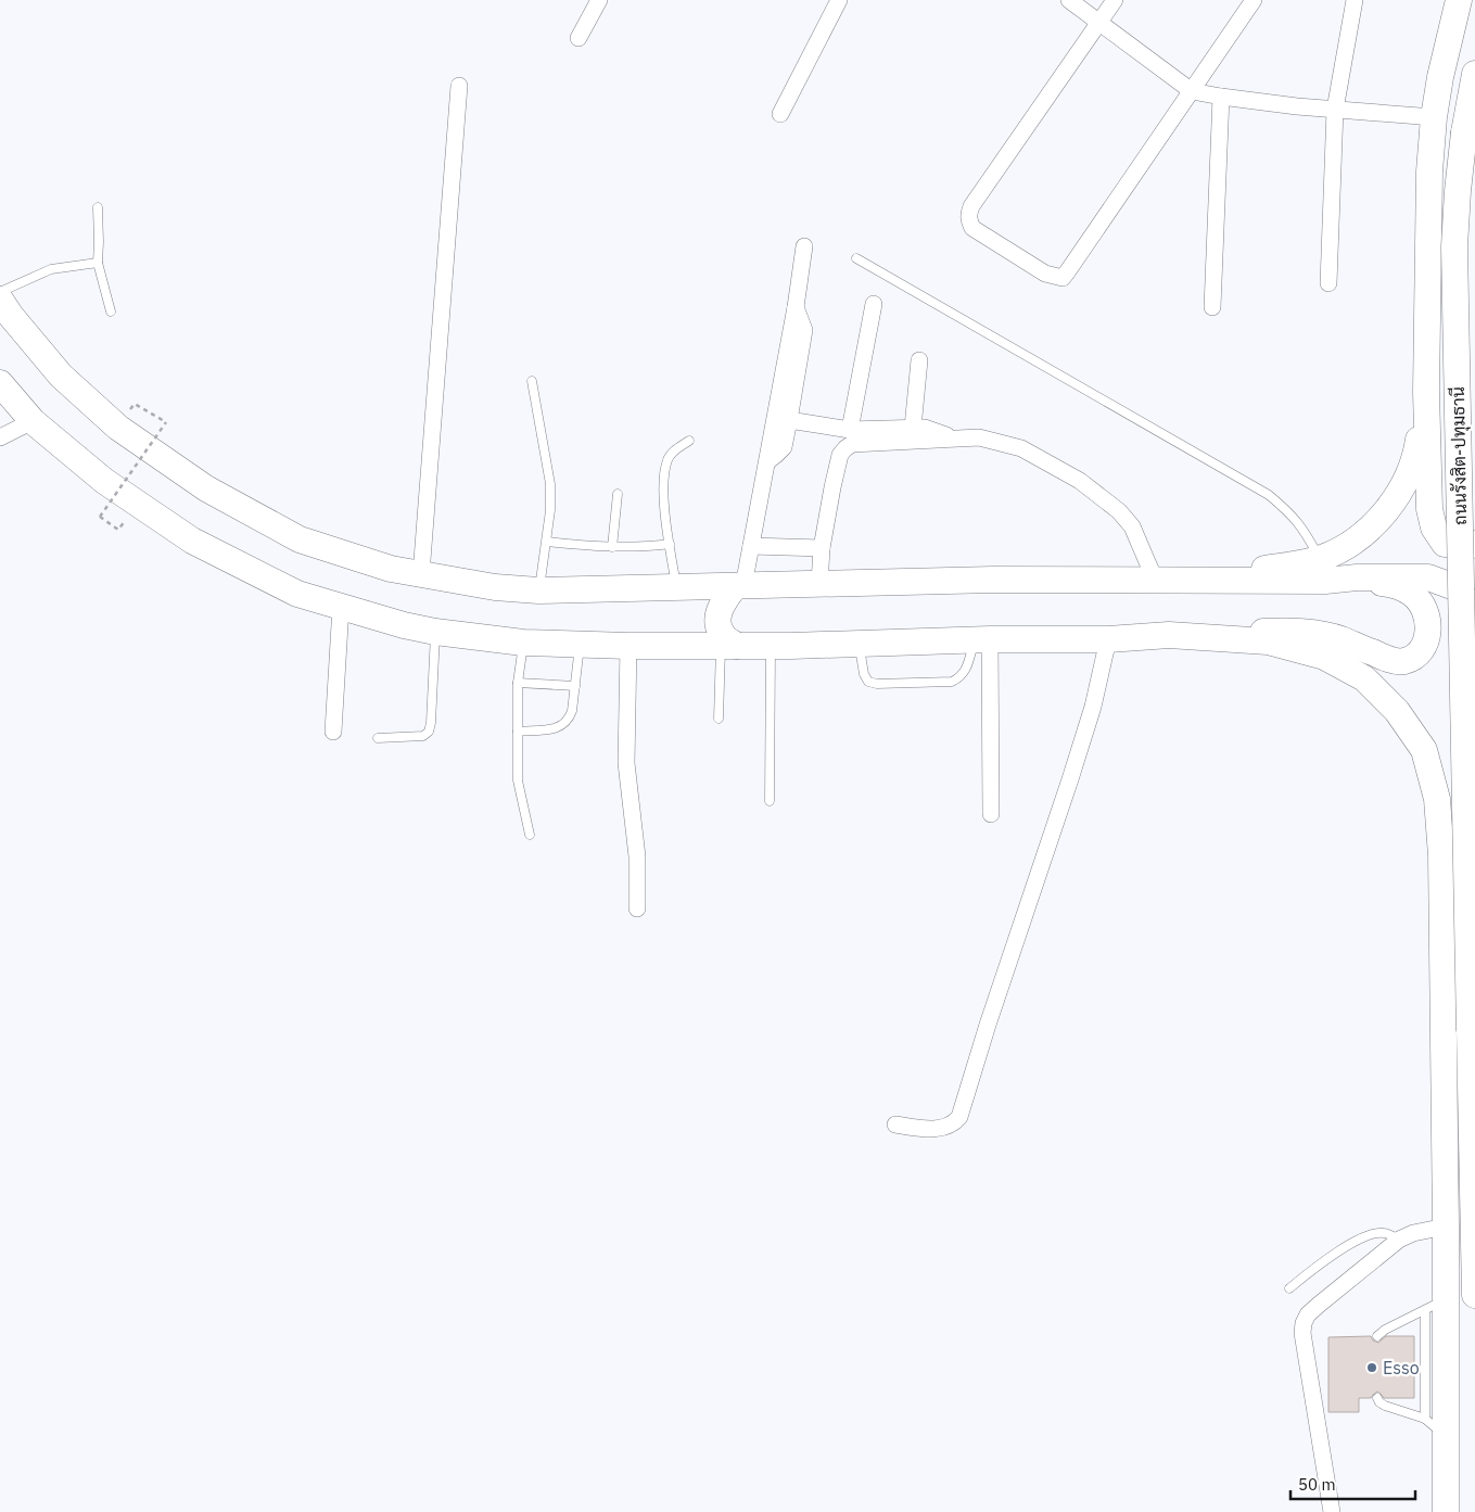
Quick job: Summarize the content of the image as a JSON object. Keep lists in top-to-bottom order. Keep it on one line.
{"streets":{"main road":["ถนนรังสิต-ปทุมธานี"]},"places":["Esso"],"scale_bar":"50 m"}
